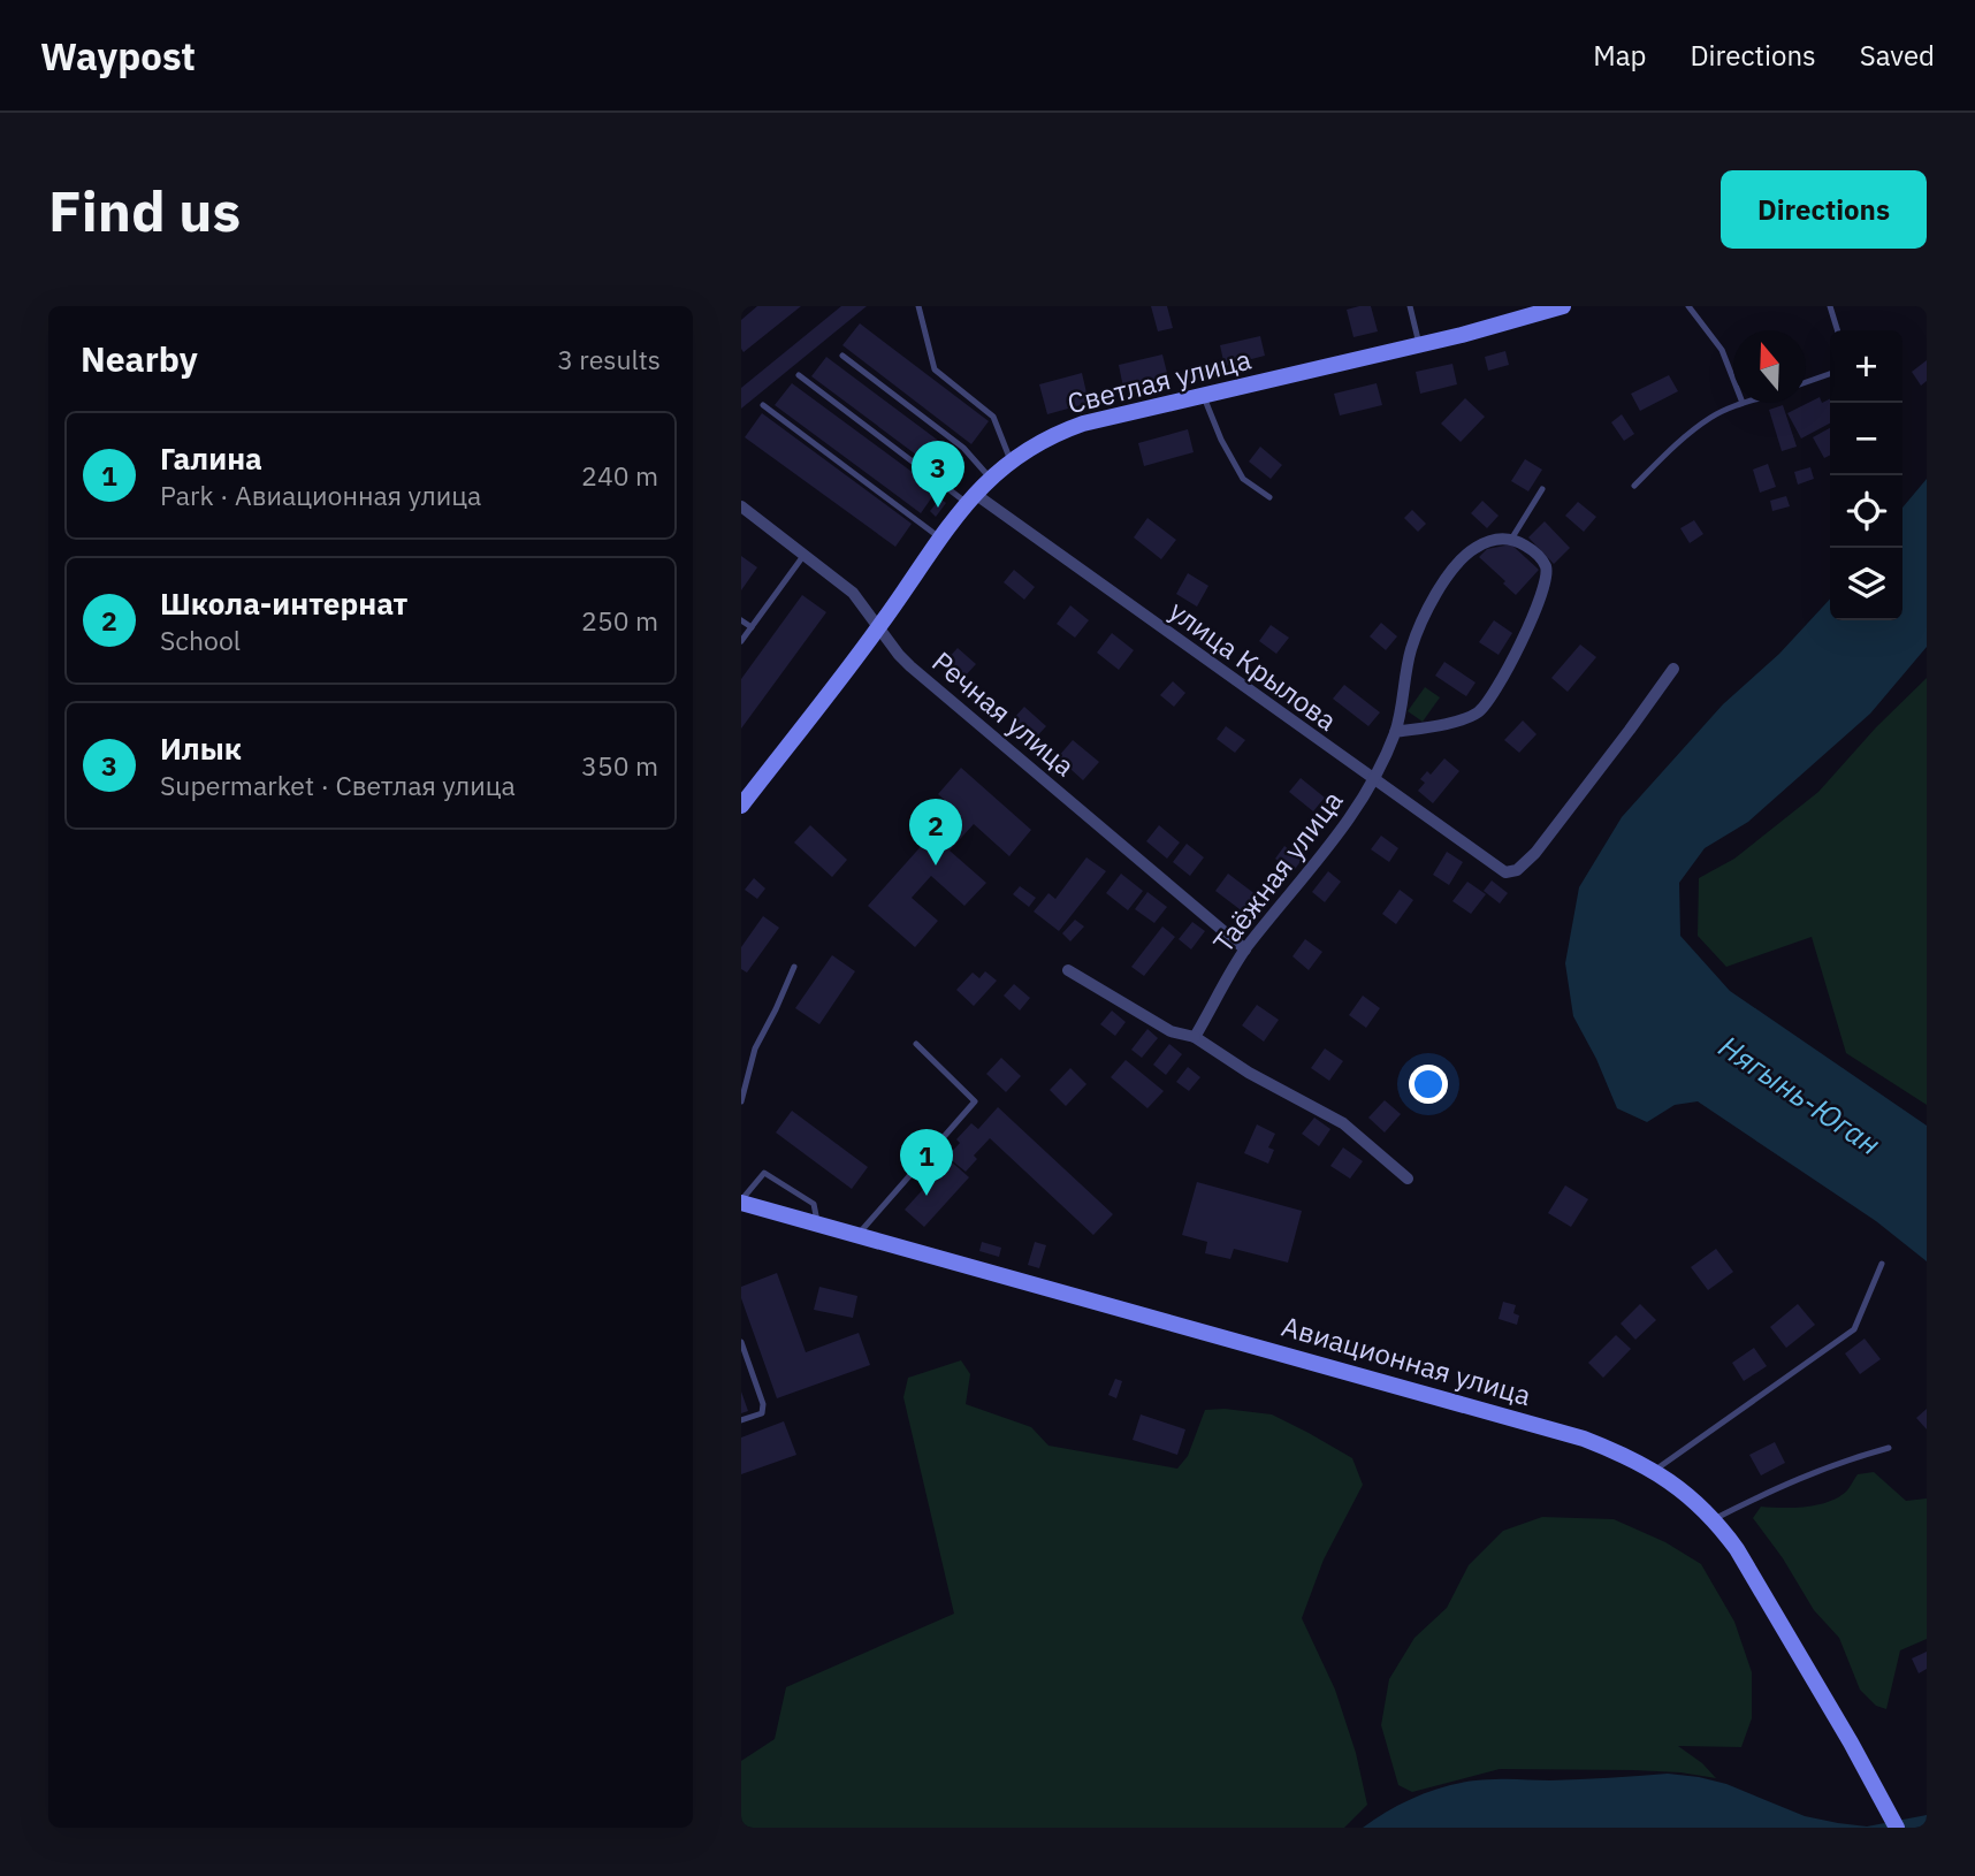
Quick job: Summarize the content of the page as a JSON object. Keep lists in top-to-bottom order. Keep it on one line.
{"streets":{"street":["Светлая улица","улица Крылова","Речная улица","Таёжная улица","Авиационная улица"]},"crossings":[["Светлая улица","улица Крылова"],["Светлая улица","Речная улица"],["улица Крылова","Таёжная улица"],["Речная улица","Таёжная улица"]],"water":["Нягынь-Юган"],"north":"top","page":{"header":"Waypost","nav":["Map","Directions","Saved"],"buttons":"Directions","title":"Find us","heading":["Nearby","3 results"],"map_buttons":["+","−"],"list":[{"mark":"1","name":"Галина","note":"Park · Авиационная улица","value":"240 m"},{"mark":"2","name":"Школа-интернат","note":"School","value":"250 m"},{"mark":"3","name":"Илык","note":"Supermarket · Светлая улица","value":"350 m"}],"pins":["3","2","1"]}}
